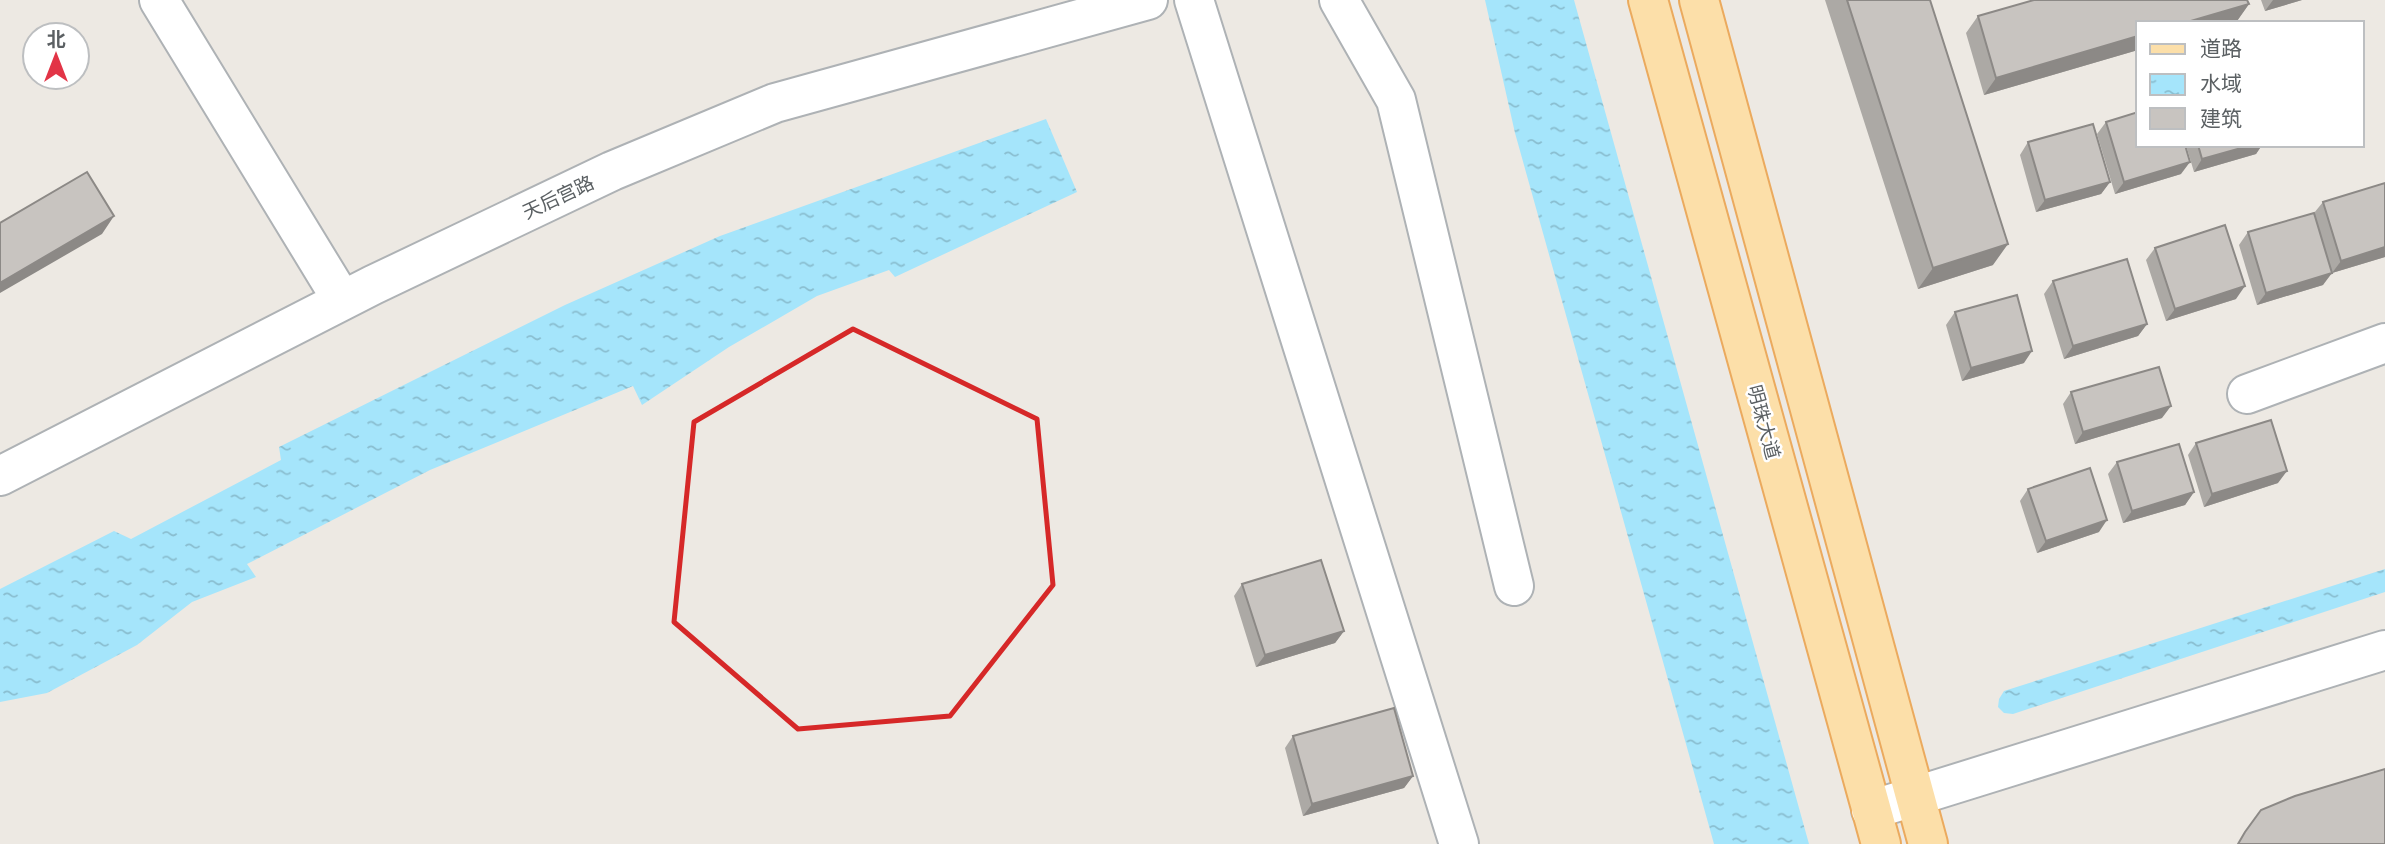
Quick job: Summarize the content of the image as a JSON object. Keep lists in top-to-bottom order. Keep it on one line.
{"streets":{"main road":["明珠大道"],"street":["天后宫路"]},"legend":["道路","水域","建筑"],"north":"top"}
